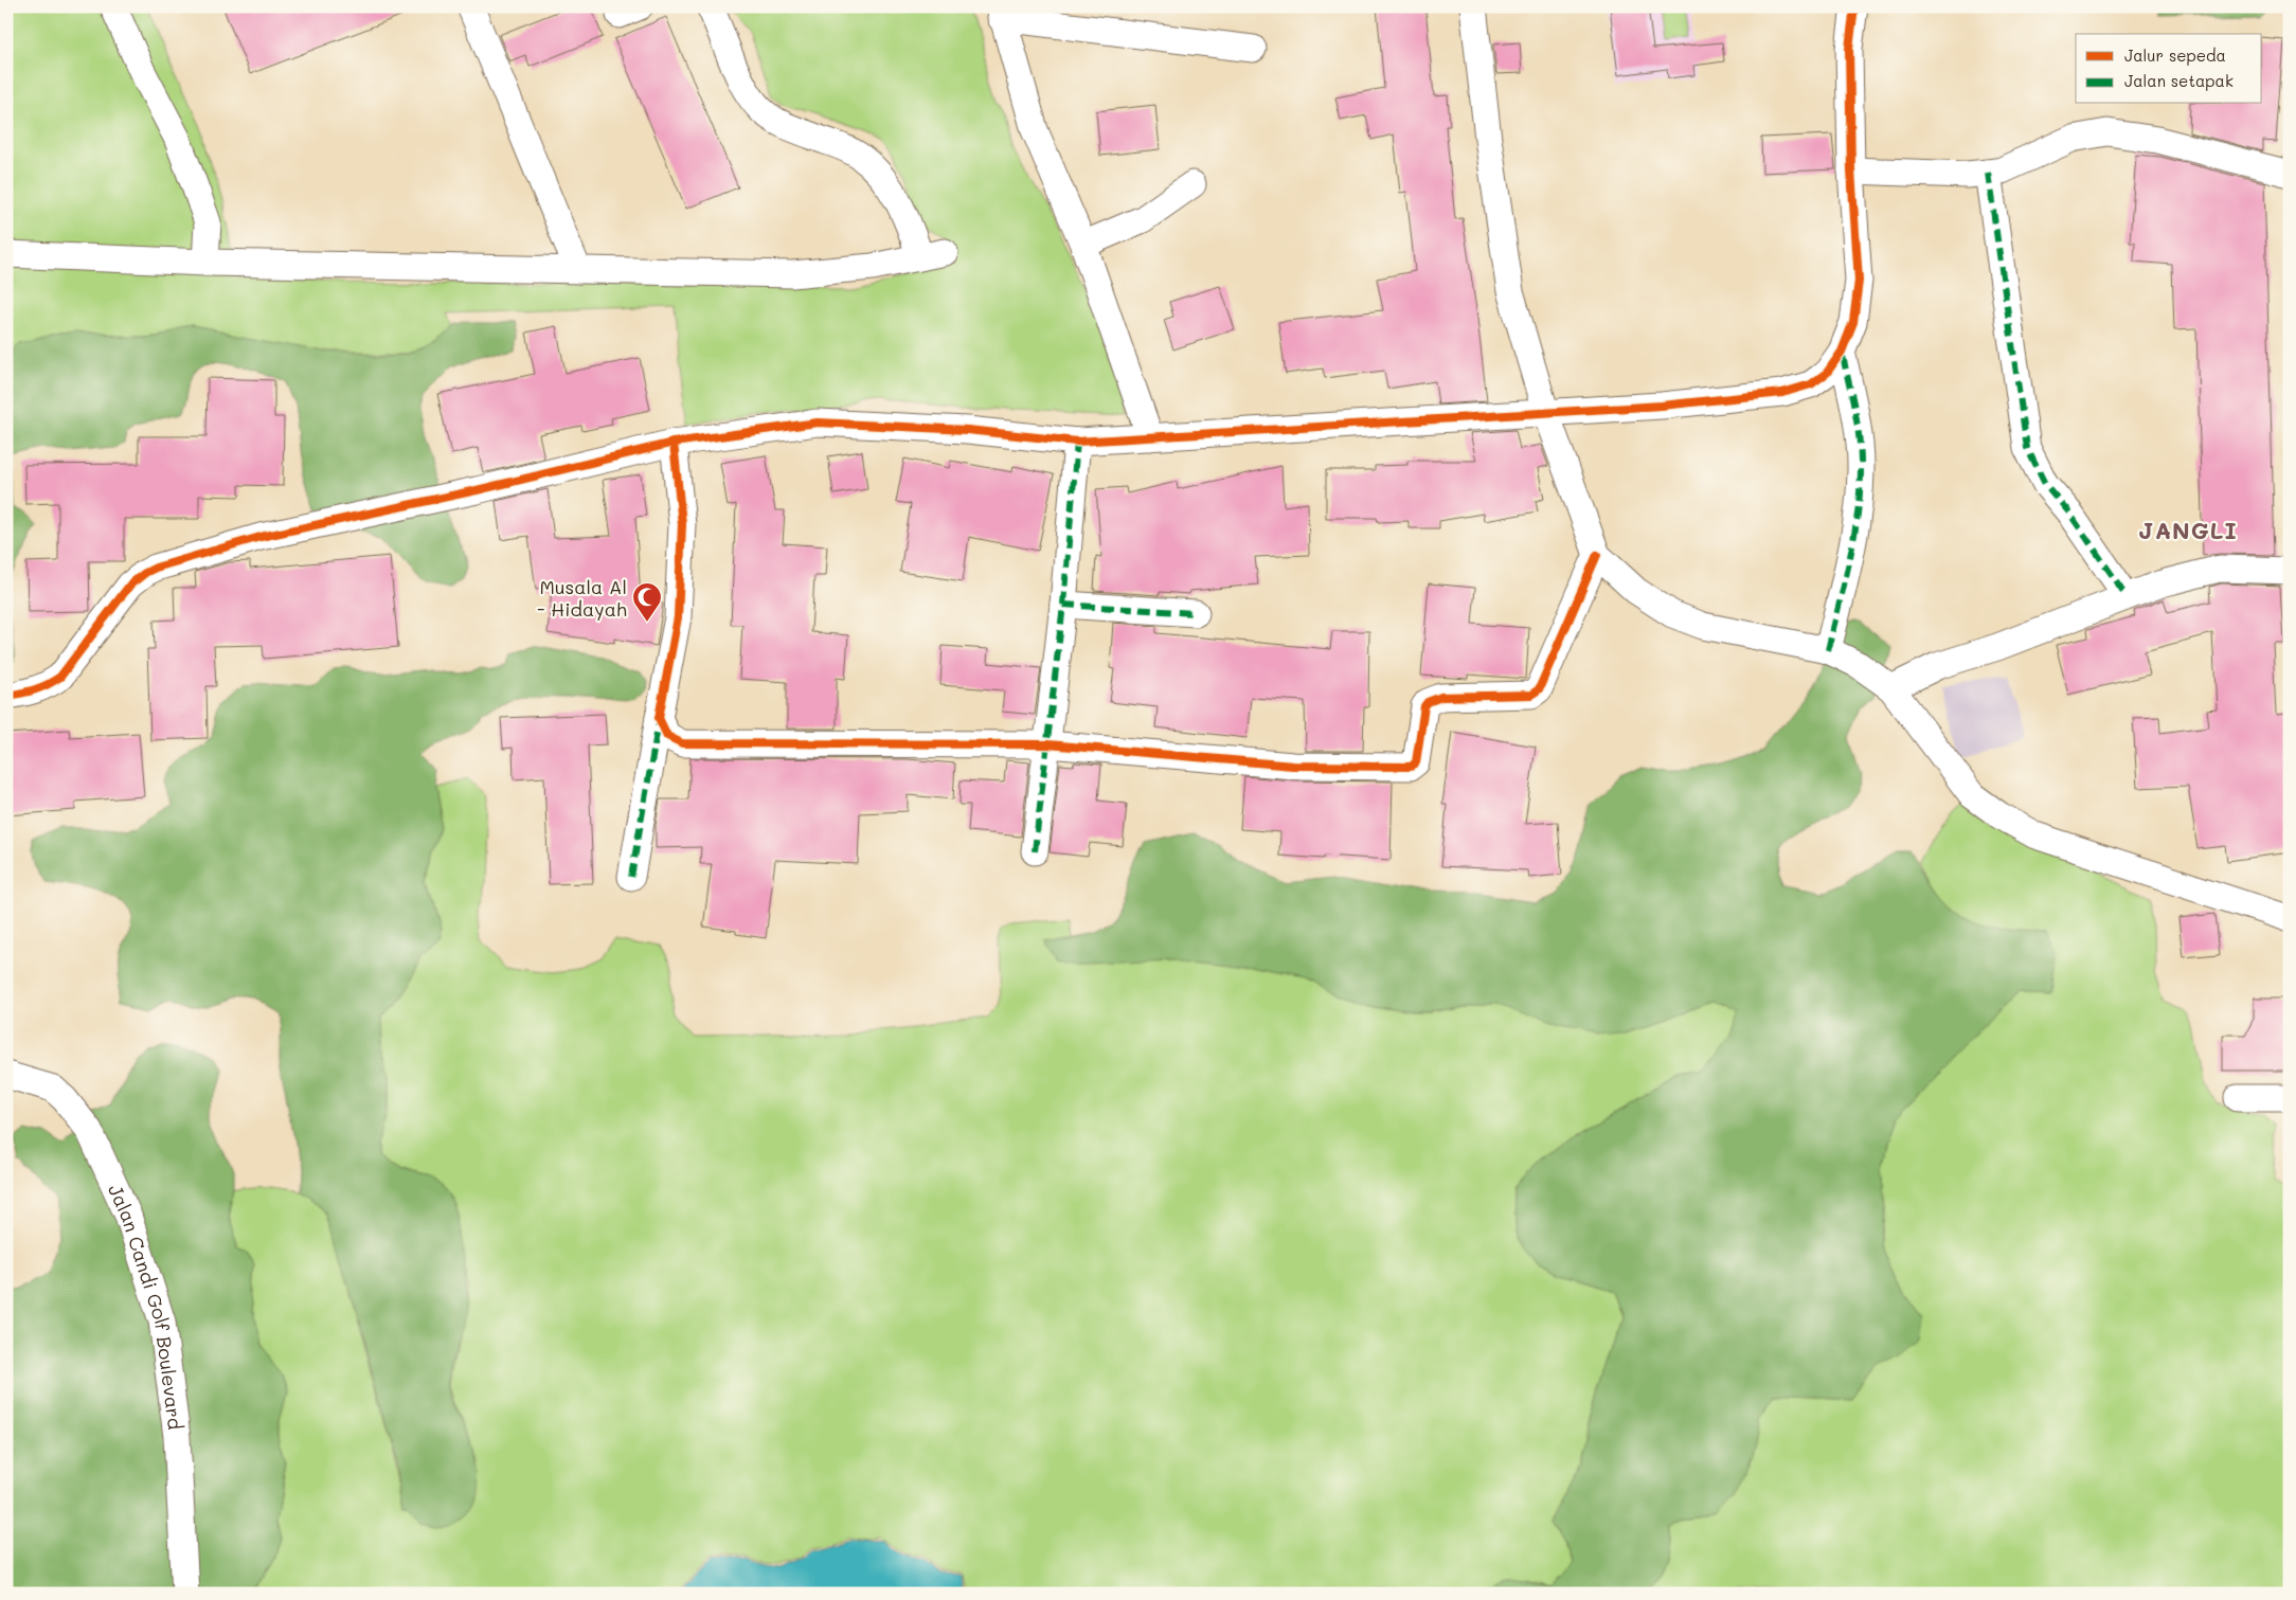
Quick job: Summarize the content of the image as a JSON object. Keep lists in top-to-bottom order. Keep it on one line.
{"streets":{"street":["Jalan Candi Golf Boulevard"]},"districts":["JANGLI"],"places":{"mosque":["Musala Al - Hidayah"]},"legend":["Jalur sepeda","Jalan setapak"]}
